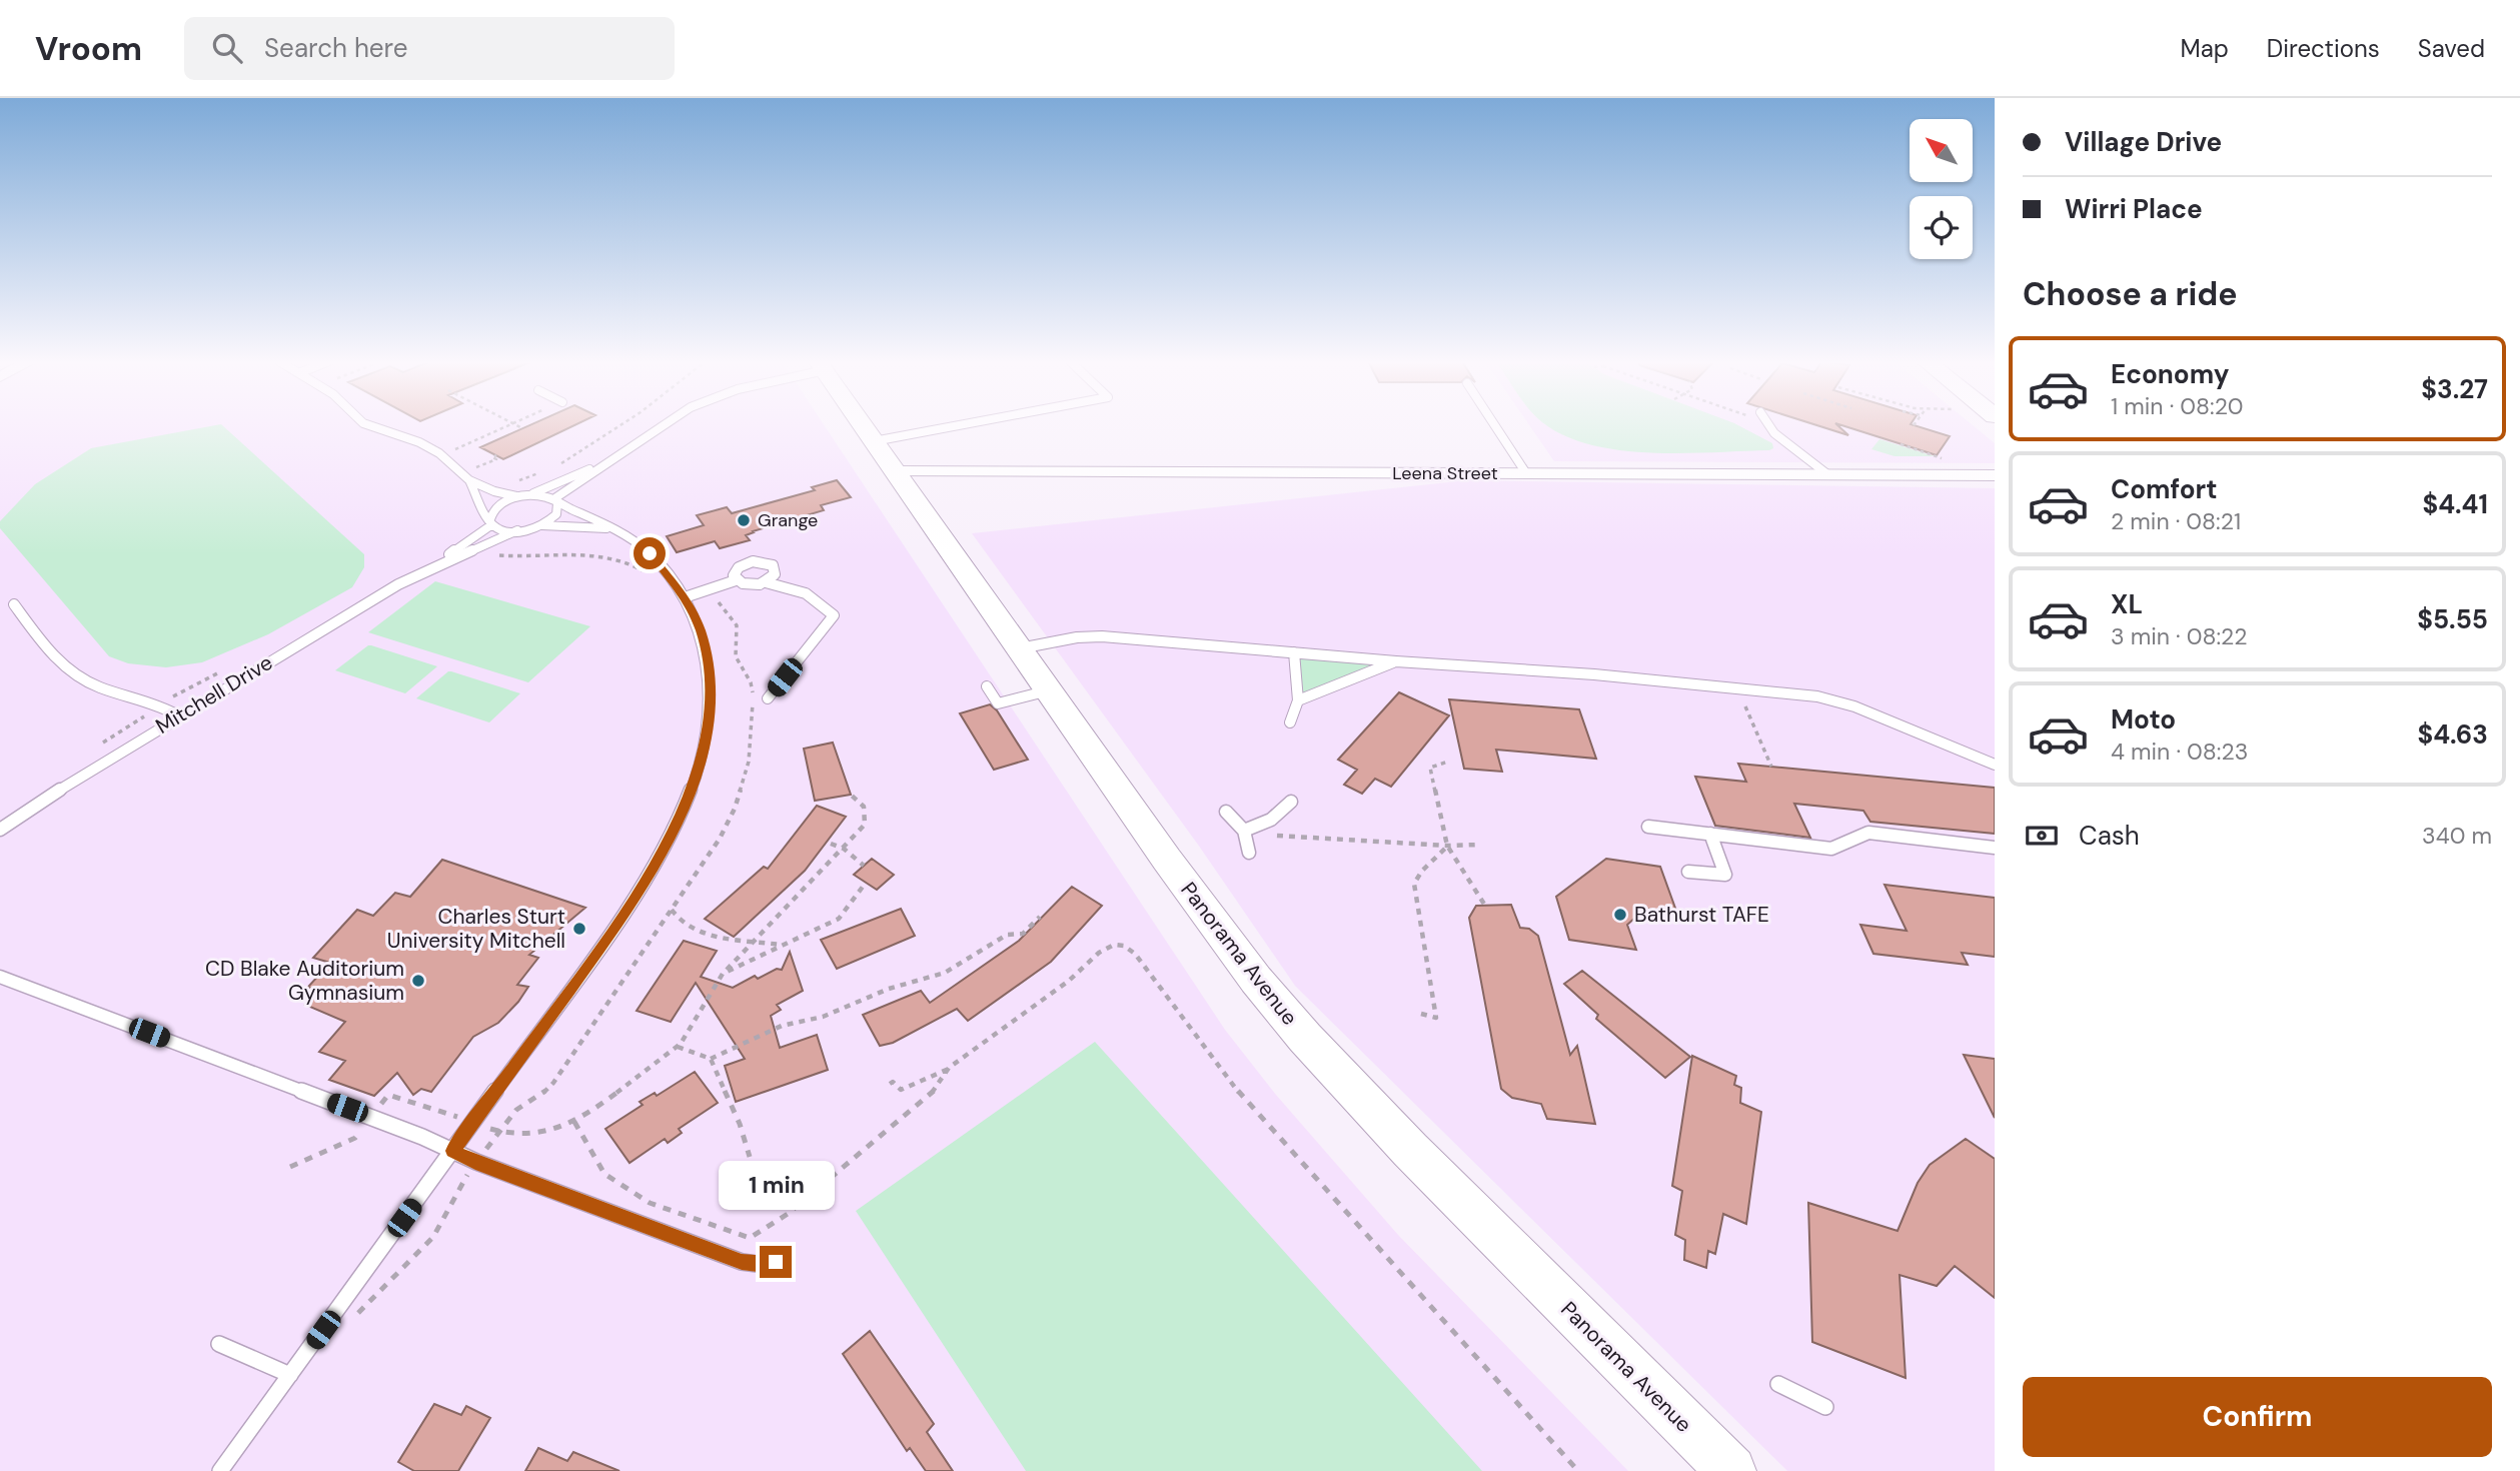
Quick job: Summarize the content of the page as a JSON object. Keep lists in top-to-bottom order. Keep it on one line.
{"streets":{"street":["Leena Street","Panorama Avenue"],"lane":["Mitchell Drive"]},"crossings":[["Leena Street","Panorama Avenue"]],"places":["Grange","Bathurst TAFE","Charles Sturt University Mitchell","CD Blake Auditorium Gymnasium"],"north":"top left","page":{"header":"Vroom","search":"Search here","nav":["Map","Directions","Saved"],"banner":["Village Drive","Wirri Place"],"heading":"Choose a ride","list":[{"name":"Economy","note":"1 min · 08:20","value":"$3.27"},{"name":"Comfort","note":"2 min · 08:21","value":"$4.41"},{"name":"XL","note":"3 min · 08:22","value":"$5.55"},{"name":"Moto","note":"4 min · 08:23","value":"$4.63"}],"pay":["Cash","340 m"],"bubble":"1 min","buttons":"Confirm"}}
